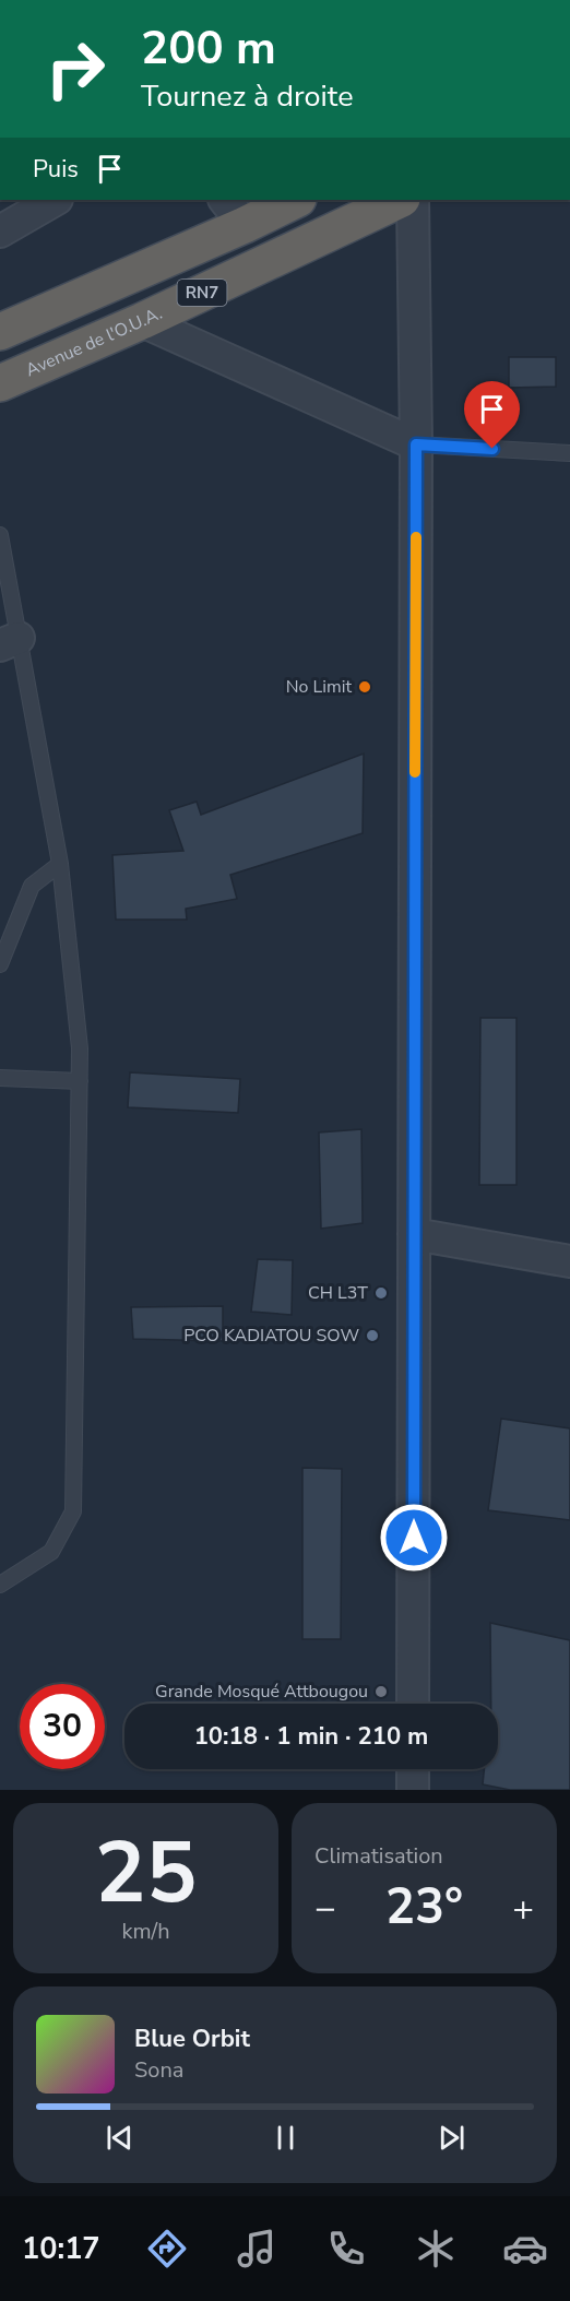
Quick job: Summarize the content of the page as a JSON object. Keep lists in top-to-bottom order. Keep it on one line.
{"streets":{"highway":["RN7","Avenue de l'O.U.A."]},"places":["No Limit","CH L3T","PCO KADIATOU SOW","Grande Mosqué Attbougou"],"page":{"turn":["200 m","Tournez à droite"],"then":"Puis","limit":"30","trip":"10:18 · 1 min · 210 m","tile":[["25","km/h"],"Climatisation"],"heat":["−","23°","+"],"song":["Blue Orbit","Sona"],"tabs":"10:17"}}
